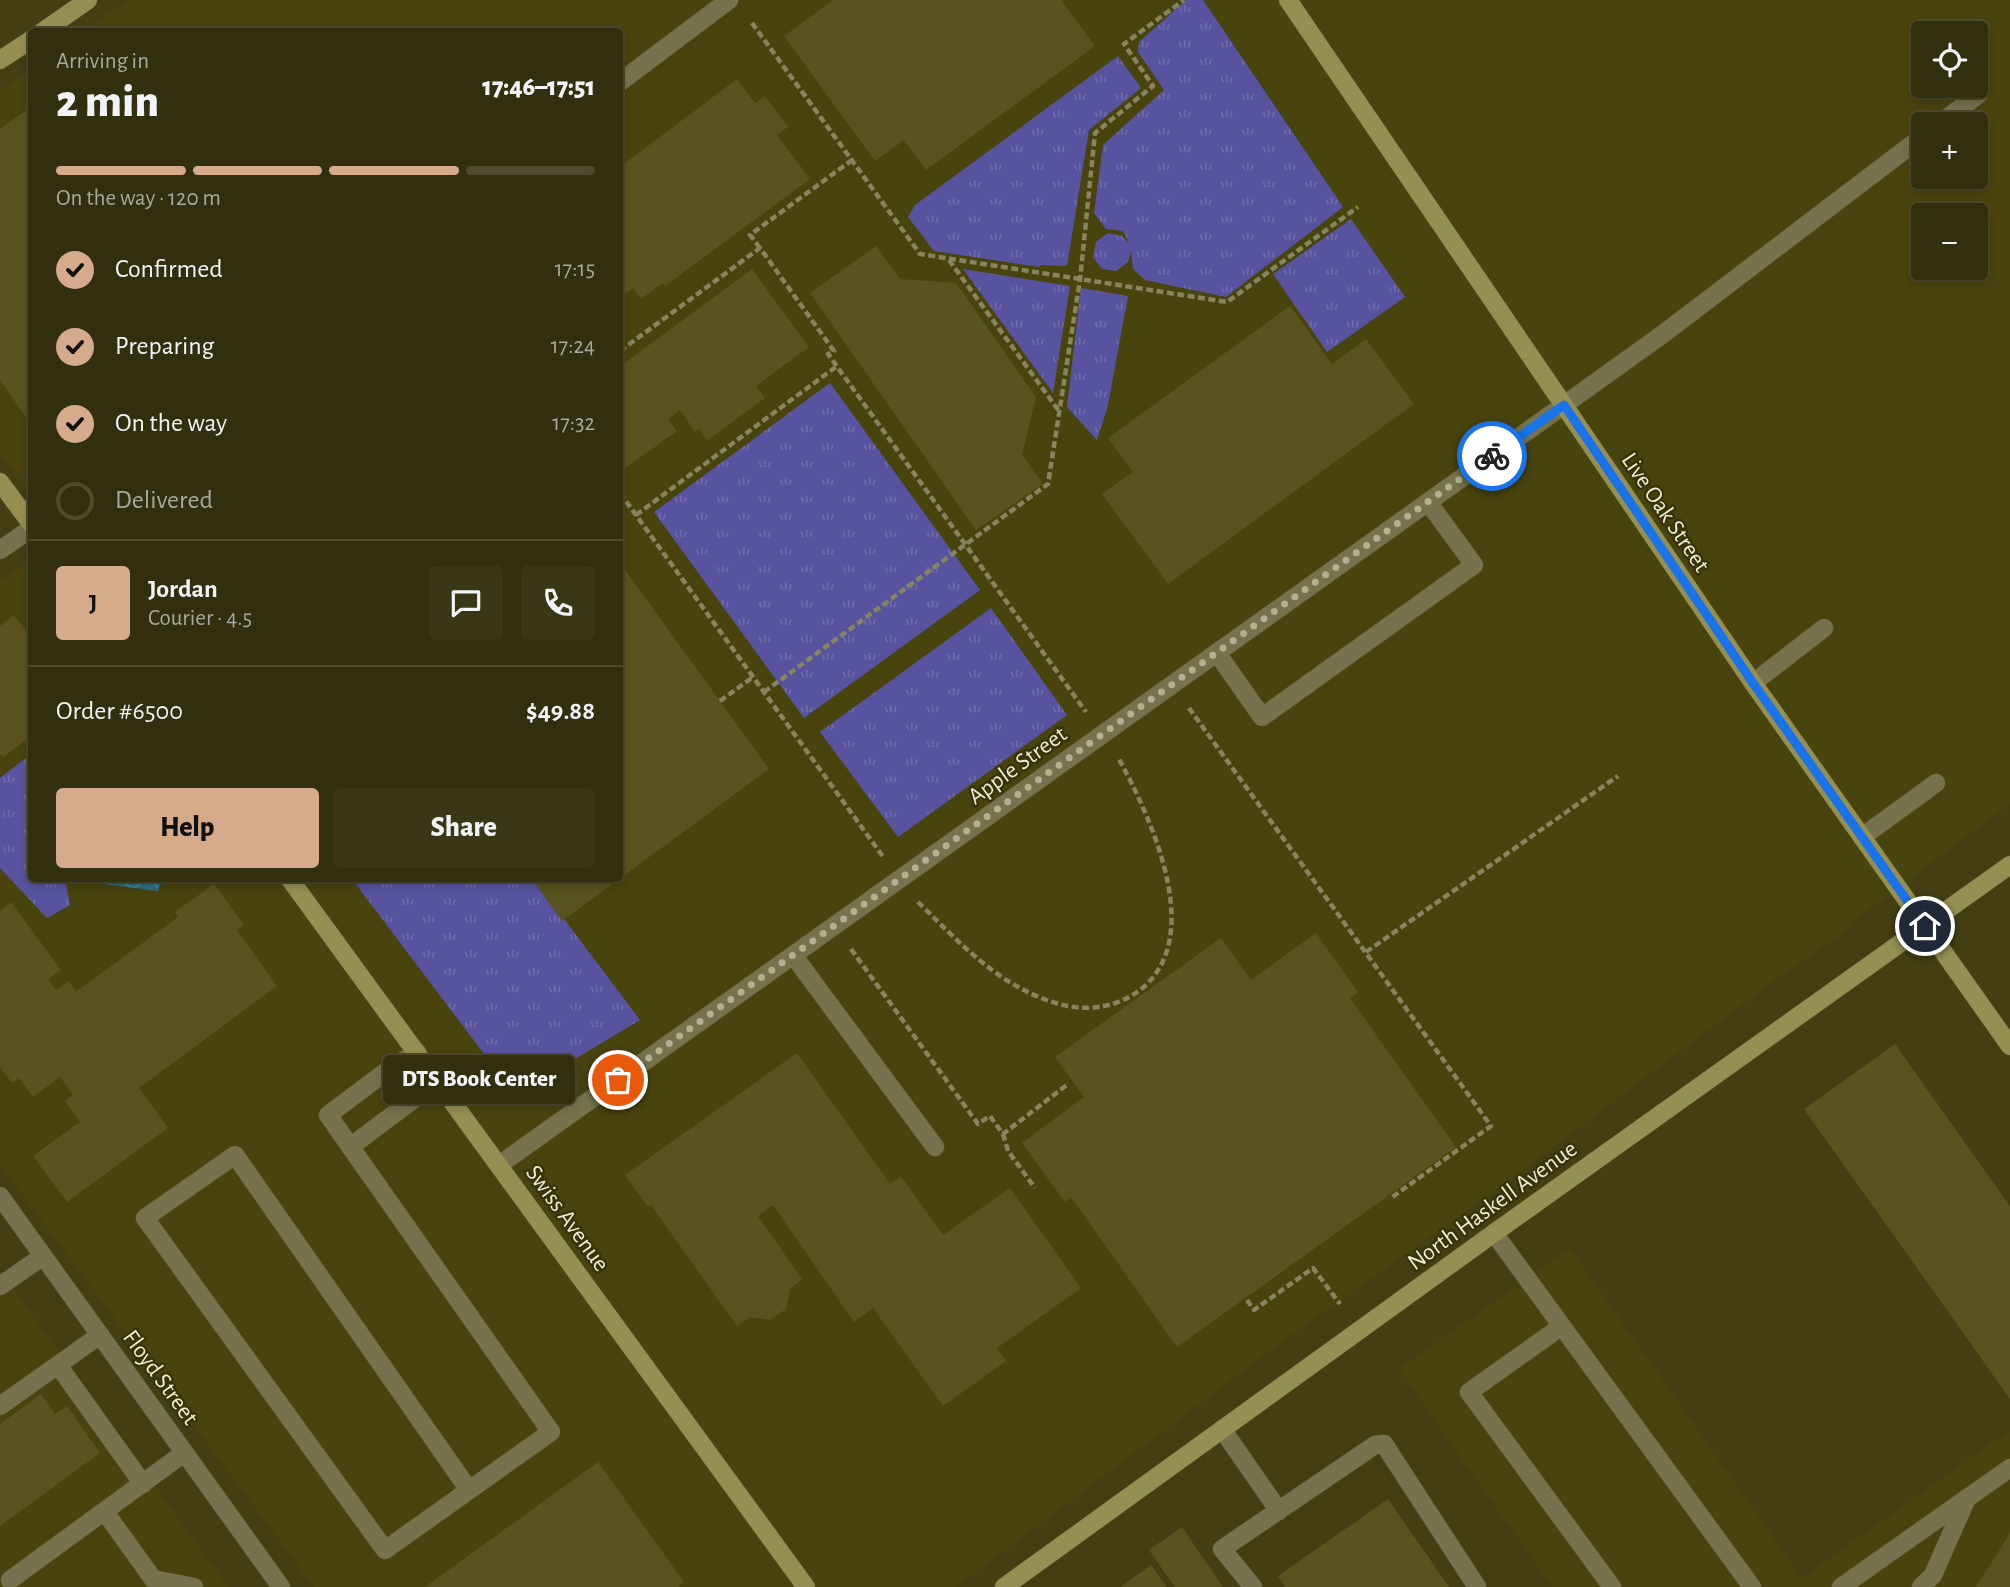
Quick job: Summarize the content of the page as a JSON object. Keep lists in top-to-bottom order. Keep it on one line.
{"streets":{"street":["Live Oak Street","Apple Street","North Haskell Avenue","Swiss Avenue","Floyd Street"]},"crossings":[["Live Oak Street","Apple Street"],["Live Oak Street","North Haskell Avenue"],["Apple Street","Swiss Avenue"]],"places":["DTS Book Center"],"page":{"map_buttons":["+","−"],"heading":["2 min","Arriving in","17:46–17:51"],"panel":["Jordan","Courier · 4.5","Order #6500","$49.88"],"bar":"On the way · 120 m","list":[["Confirmed","17:15"],["Preparing","17:24"],["On the way","17:32"],"Delivered"],"round":"J","buttons":["Help","Share"],"bubble":"DTS Book Center"}}
